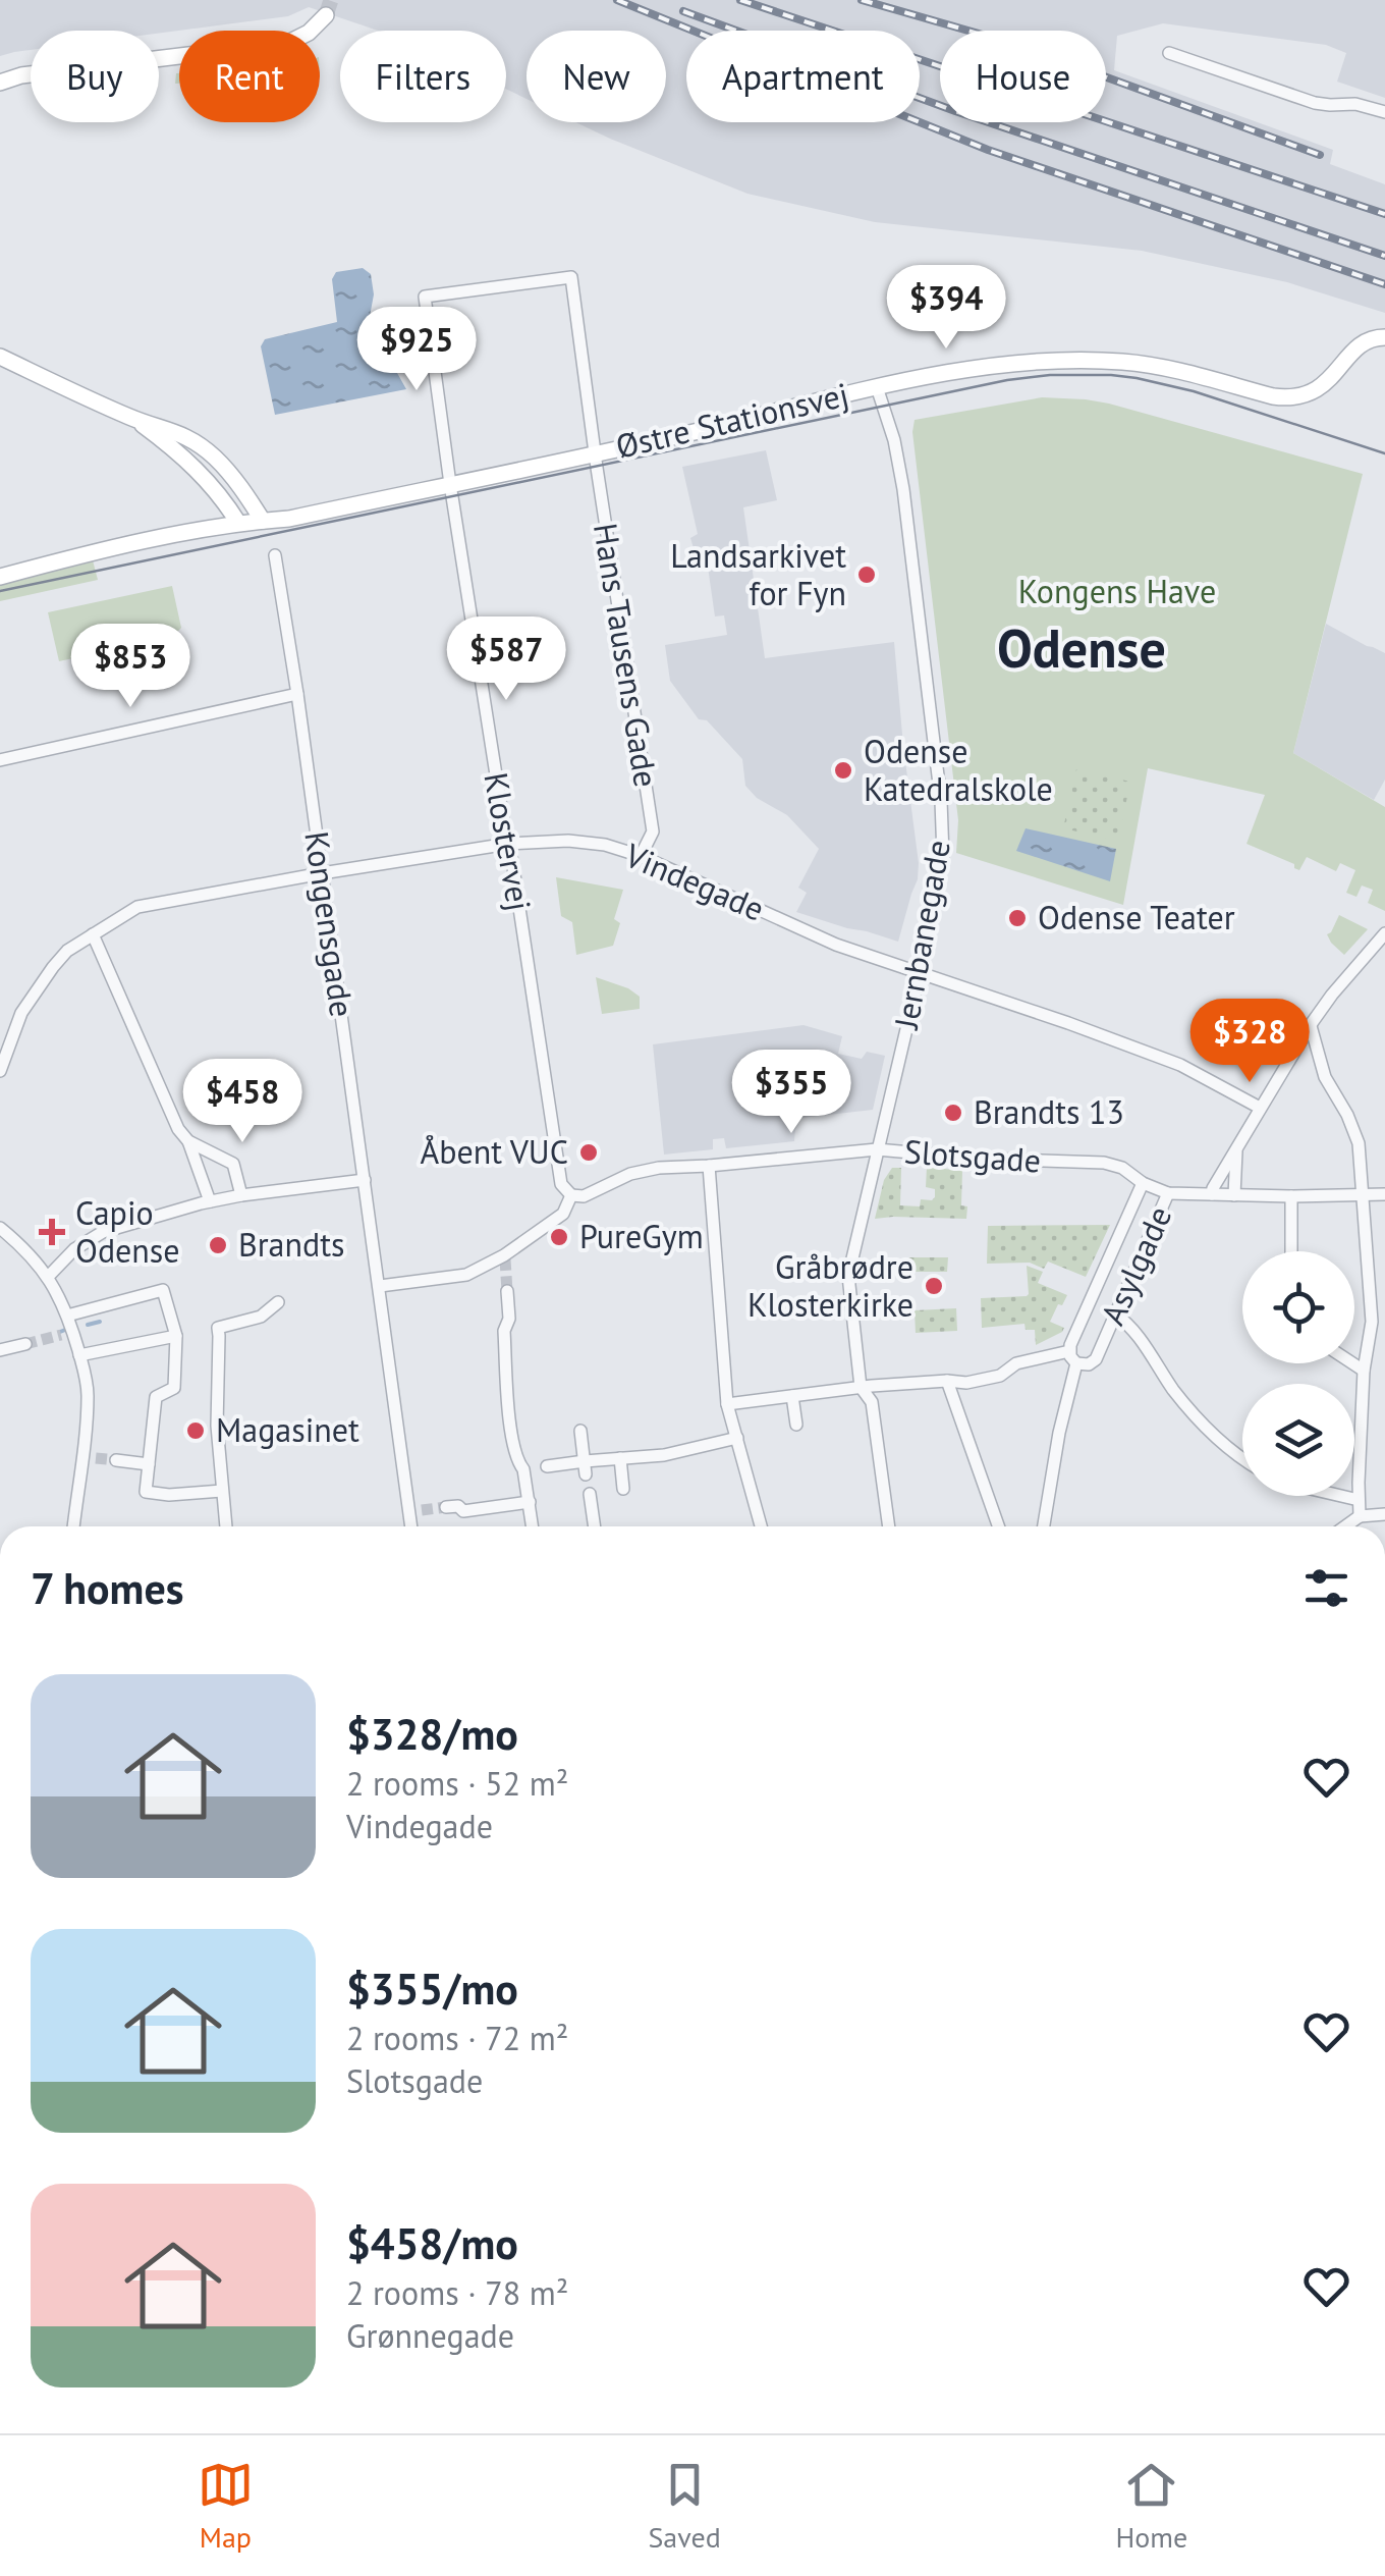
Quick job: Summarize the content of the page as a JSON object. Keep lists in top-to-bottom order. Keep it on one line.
{"streets":{"street":["Østre Stationsvej","Hans Tausens Gade","Klostervej","Vindegade","Kongensgade","Jernbanegade","Slotsgade","Asylgade"]},"crossings":[["Østre Stationsvej","Hans Tausens Gade"],["Østre Stationsvej","Klostervej"],["Østre Stationsvej","Jernbanegade"],["Hans Tausens Gade","Vindegade"],["Klostervej","Vindegade"],["Klostervej","Slotsgade"],["Vindegade","Kongensgade"],["Vindegade","Jernbanegade"],["Vindegade","Asylgade"],["Kongensgade","Slotsgade"],["Jernbanegade","Slotsgade"],["Slotsgade","Asylgade"]],"districts":["Odense"],"parks":["Kongens Have"],"places":{"other":["Landsarkivet for Fyn","Odense Katedralskole","Odense Teater","Brandts 13","Åbent VUC","PureGym","Brandts","Gråbrødre Klosterkirke","Magasinet"],"health":["Capio Odense"]},"page":{"chip":["Buy","Rent","Filters","New","Apartment","House"],"price":["$394","$925","$587","$853","$328","$355","$458"],"heading":"7 homes","list":[{"name":"$328/mo","note":"2 rooms · 52 m² · Vindegade"},{"name":"$355/mo","note":"2 rooms · 72 m² · Slotsgade"},{"name":"$458/mo","note":"2 rooms · 78 m² · Grønnegade"}],"tabs":["Map","Saved","Home"]}}
